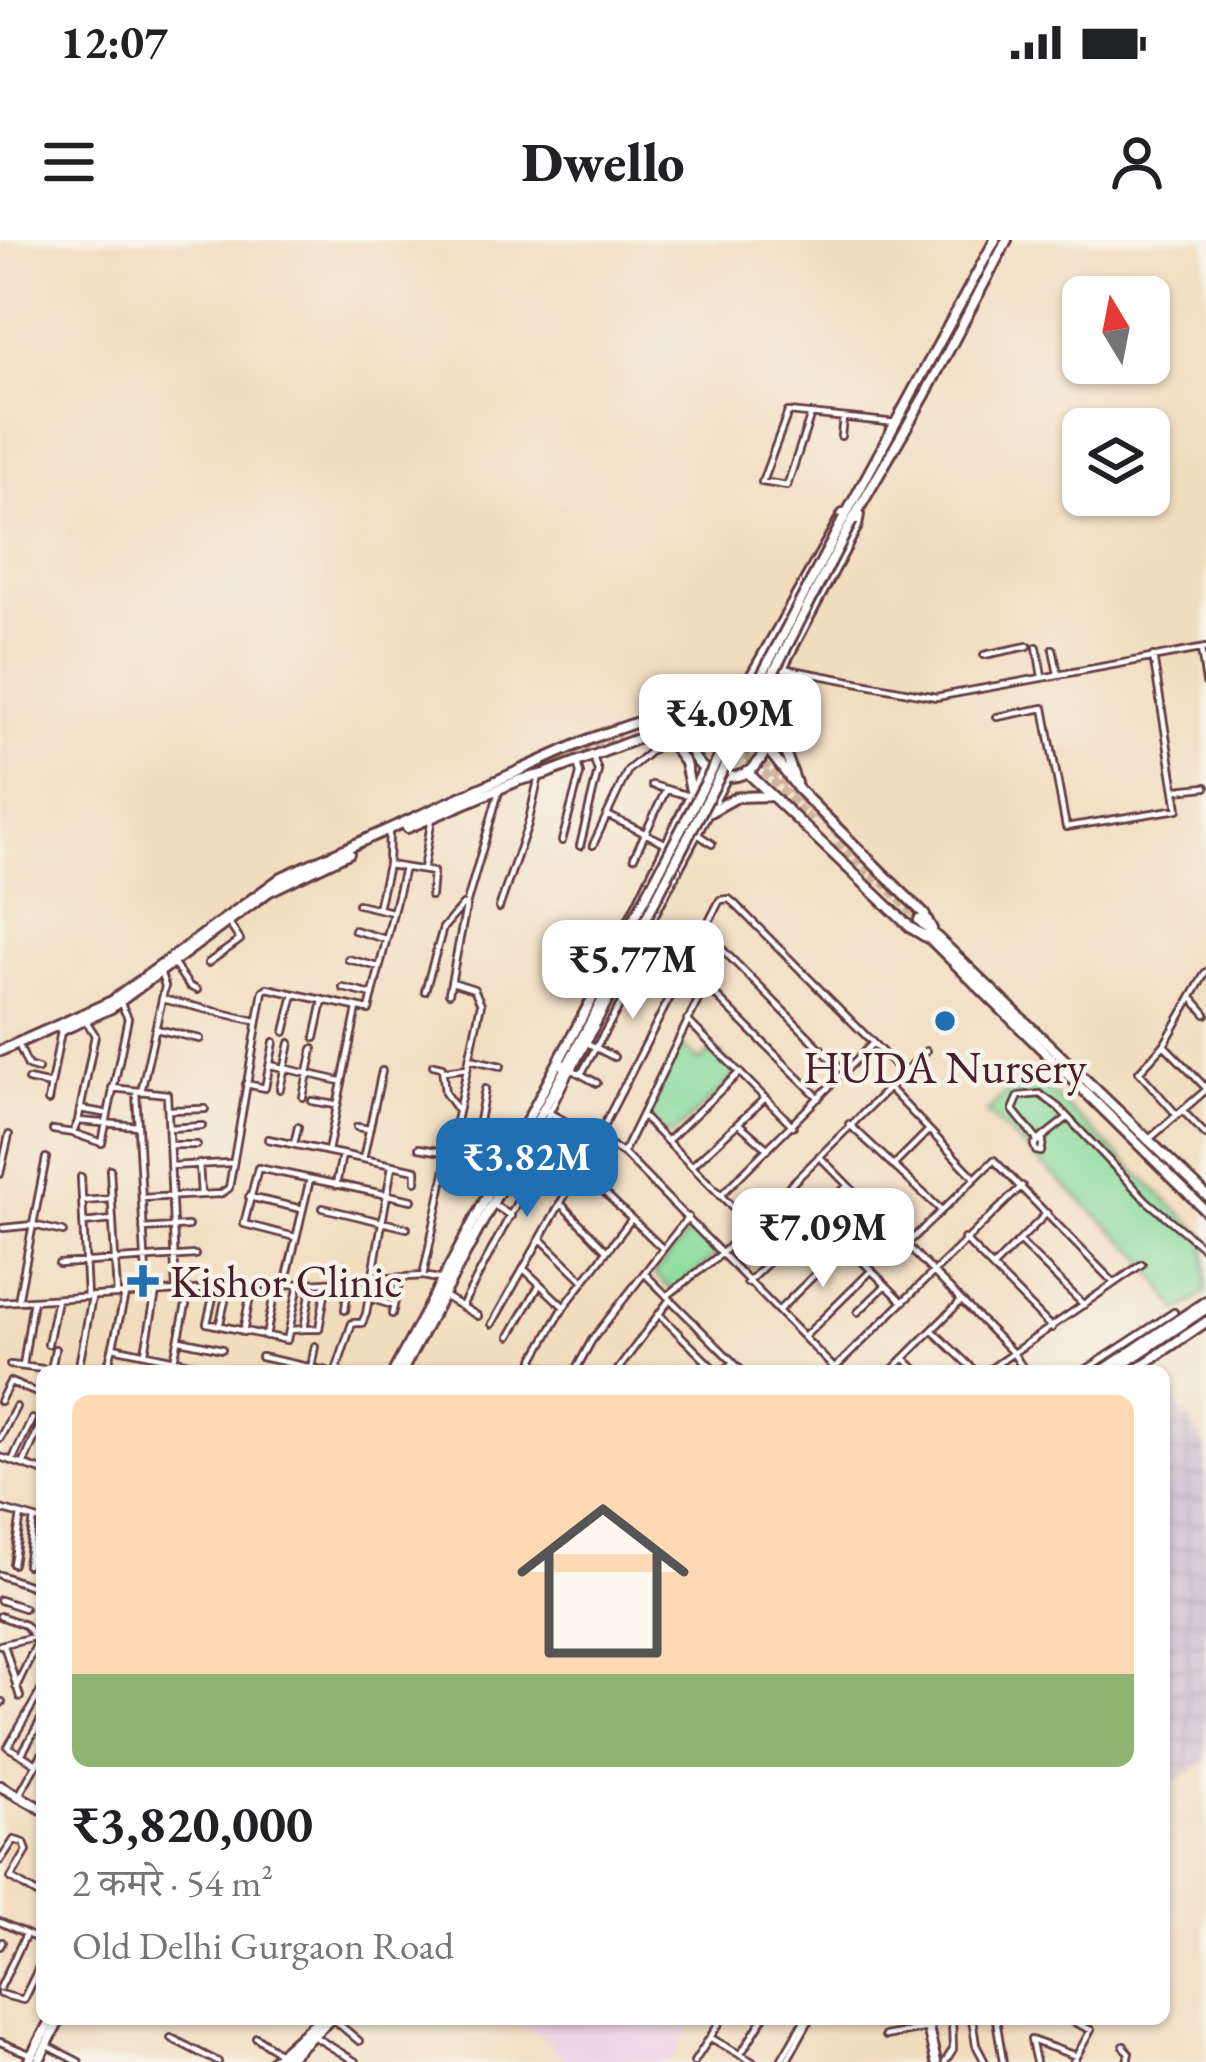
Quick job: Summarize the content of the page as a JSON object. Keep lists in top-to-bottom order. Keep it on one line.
{"places":{"other":["HUDA Nursery"],"health":["Kishor Clinic"]},"north":"top","page":{"status":"12:07","header":"Dwello","price":["₹4.09M","₹5.77M","₹3.82M","₹7.09M"],"list":[{"name":"₹3,820,000","note":"2 कमरे · 54 m² · Old Delhi Gurgaon Road"}]}}
